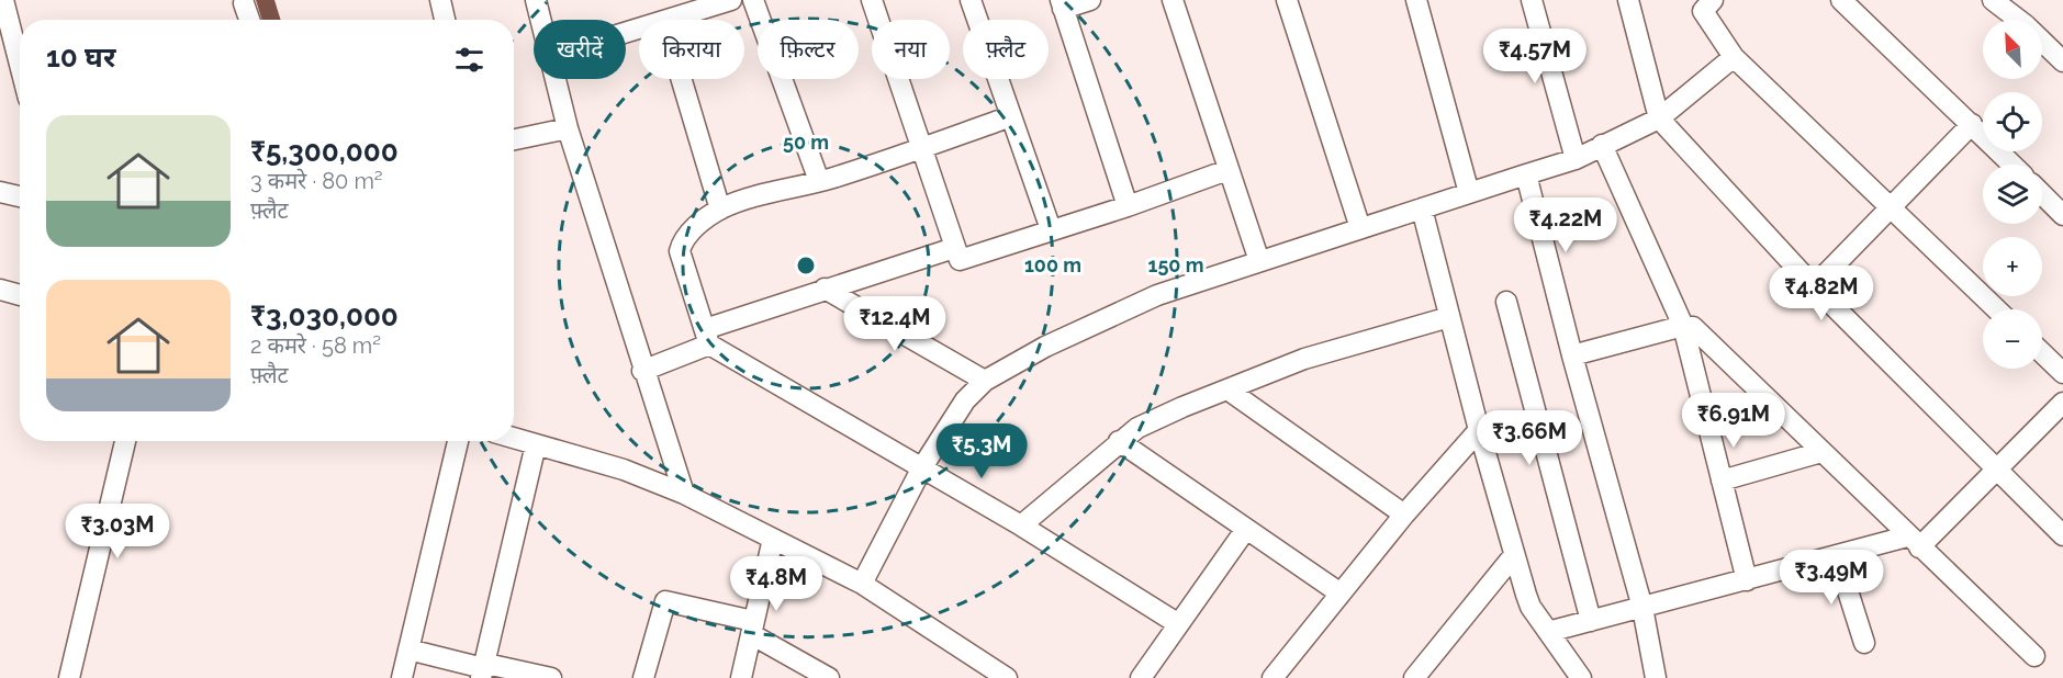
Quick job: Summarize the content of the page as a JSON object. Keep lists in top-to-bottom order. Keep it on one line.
{"north":"top left","page":{"map_buttons":["+","−"],"chip":["खरीदें","किराया","फ़िल्टर","नया","फ़्लैट"],"heading":"10 घर","price":["₹4.57M","₹4.22M","₹4.82M","₹12.4M","₹6.91M","₹3.66M","₹5.3M","₹3.03M","₹3.49M","₹4.8M"],"list":[{"name":"₹5,300,000","note":"3 कमरे · 80 m² · फ़्लैट"},{"name":"₹3,030,000","note":"2 कमरे · 58 m² · फ़्लैट"}]},"rings":["50 m","100 m","150 m"]}
